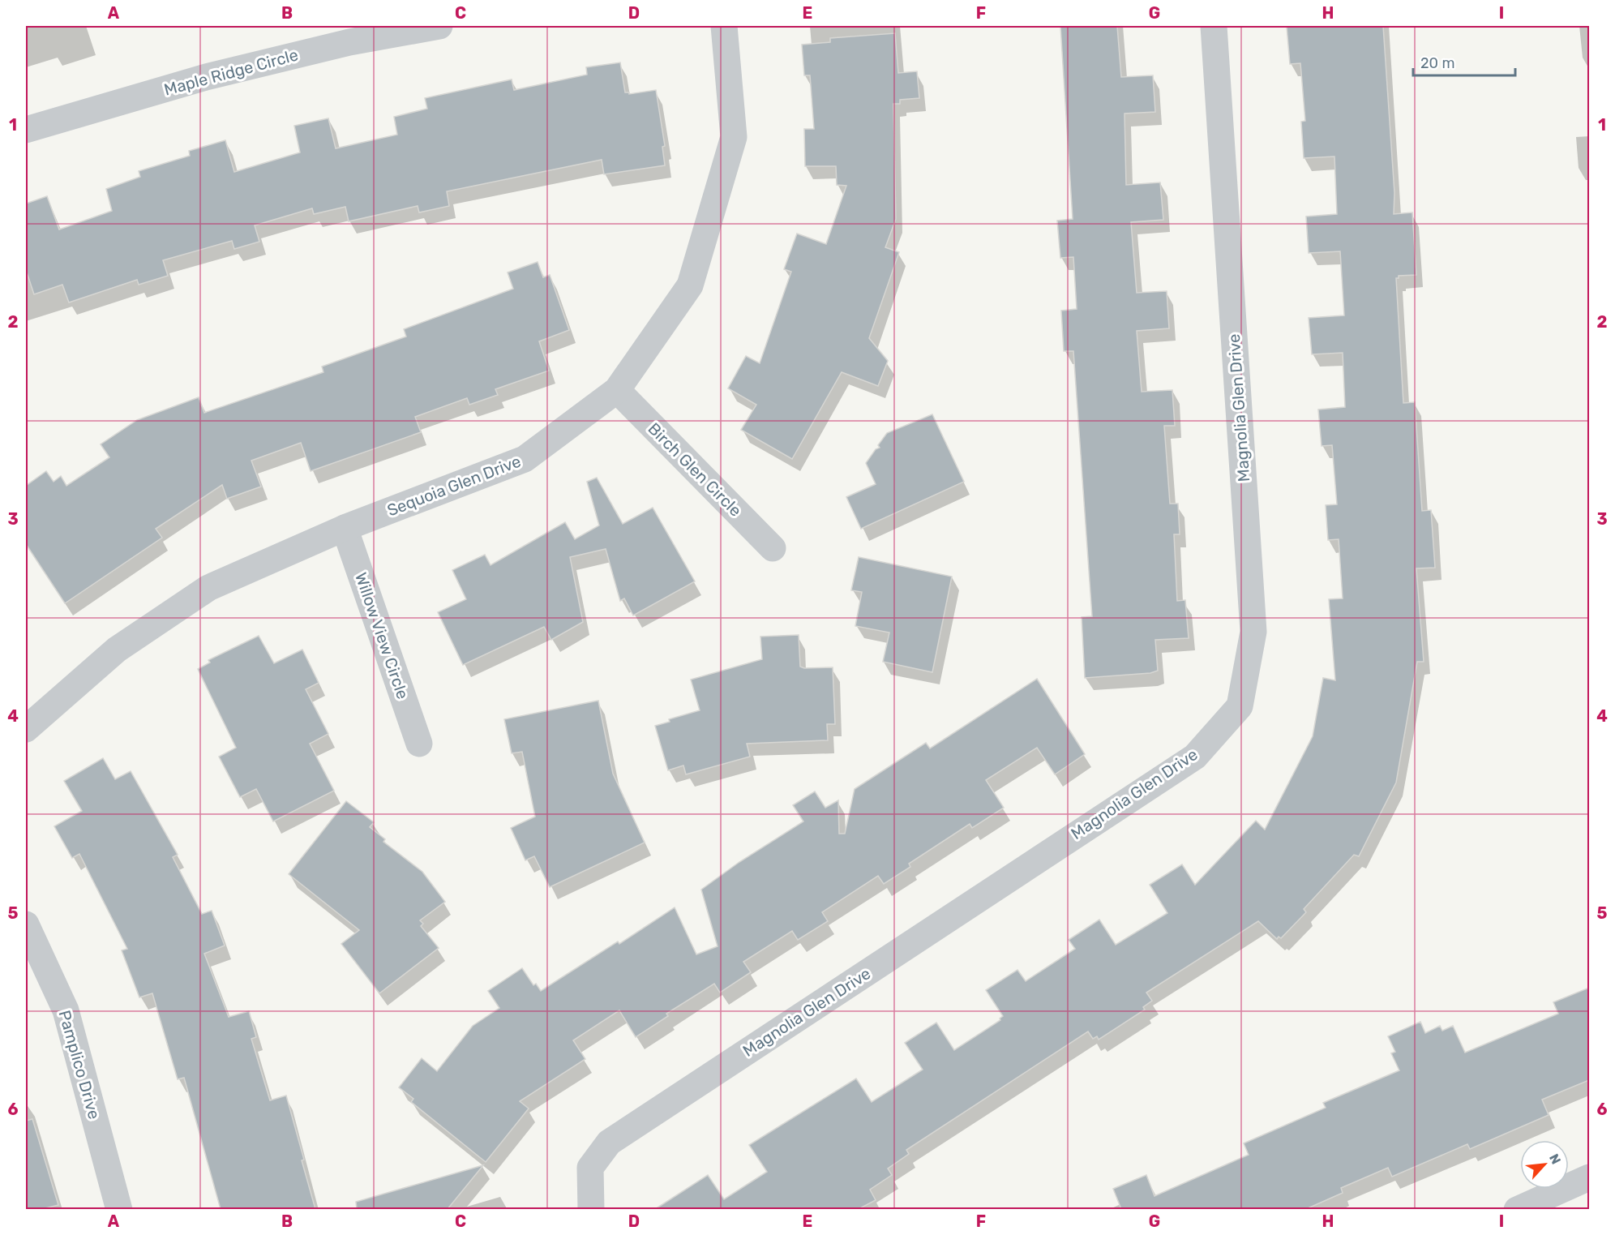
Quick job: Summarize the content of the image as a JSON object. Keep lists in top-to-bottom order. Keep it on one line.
{"streets":{"street":["Maple Ridge Circle","Magnolia Glen Drive","Birch Glen Circle","Sequoia Glen Drive","Willow View Circle","Pamplico Drive"]},"crossings":[["Birch Glen Circle","Sequoia Glen Drive"],["Sequoia Glen Drive","Willow View Circle"]],"scale_bar":"20 m","north":"top right","grid":{"columns":["A","B","C","D","E","F","G","H","I"],"rows":["1","2","3","4","5","6"]}}
